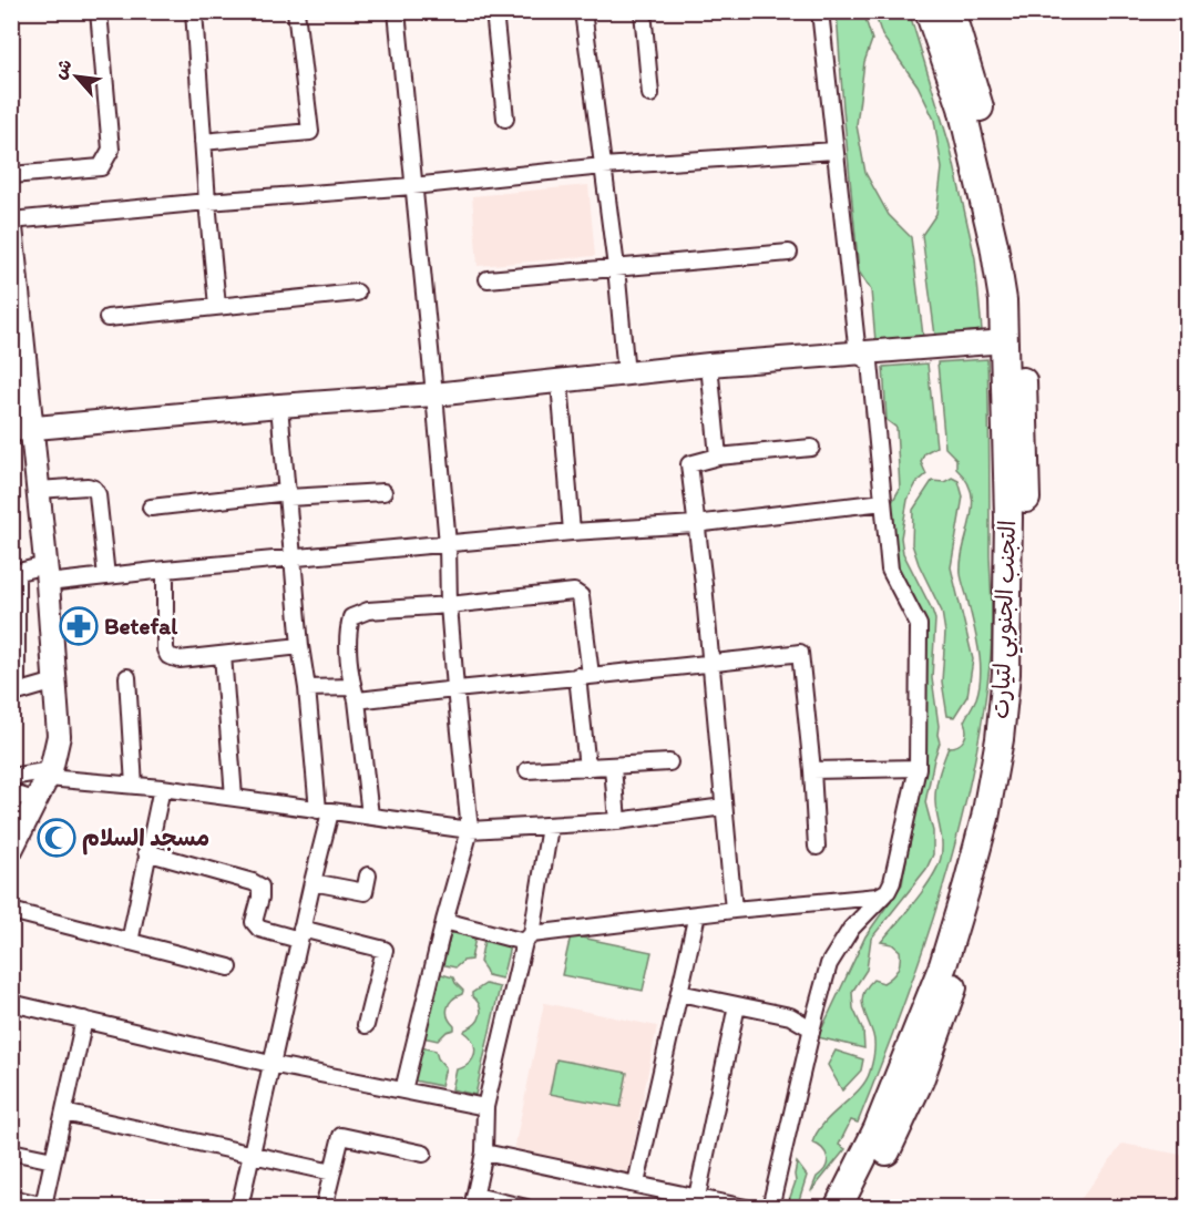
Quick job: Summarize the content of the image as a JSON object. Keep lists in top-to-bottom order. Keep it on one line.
{"streets":{"highway":["التجنب الجنوبي لتيارت"]},"places":{"pharmacy":["Betefal"],"mosque":["مسجد السلام"]},"north":"top left"}
